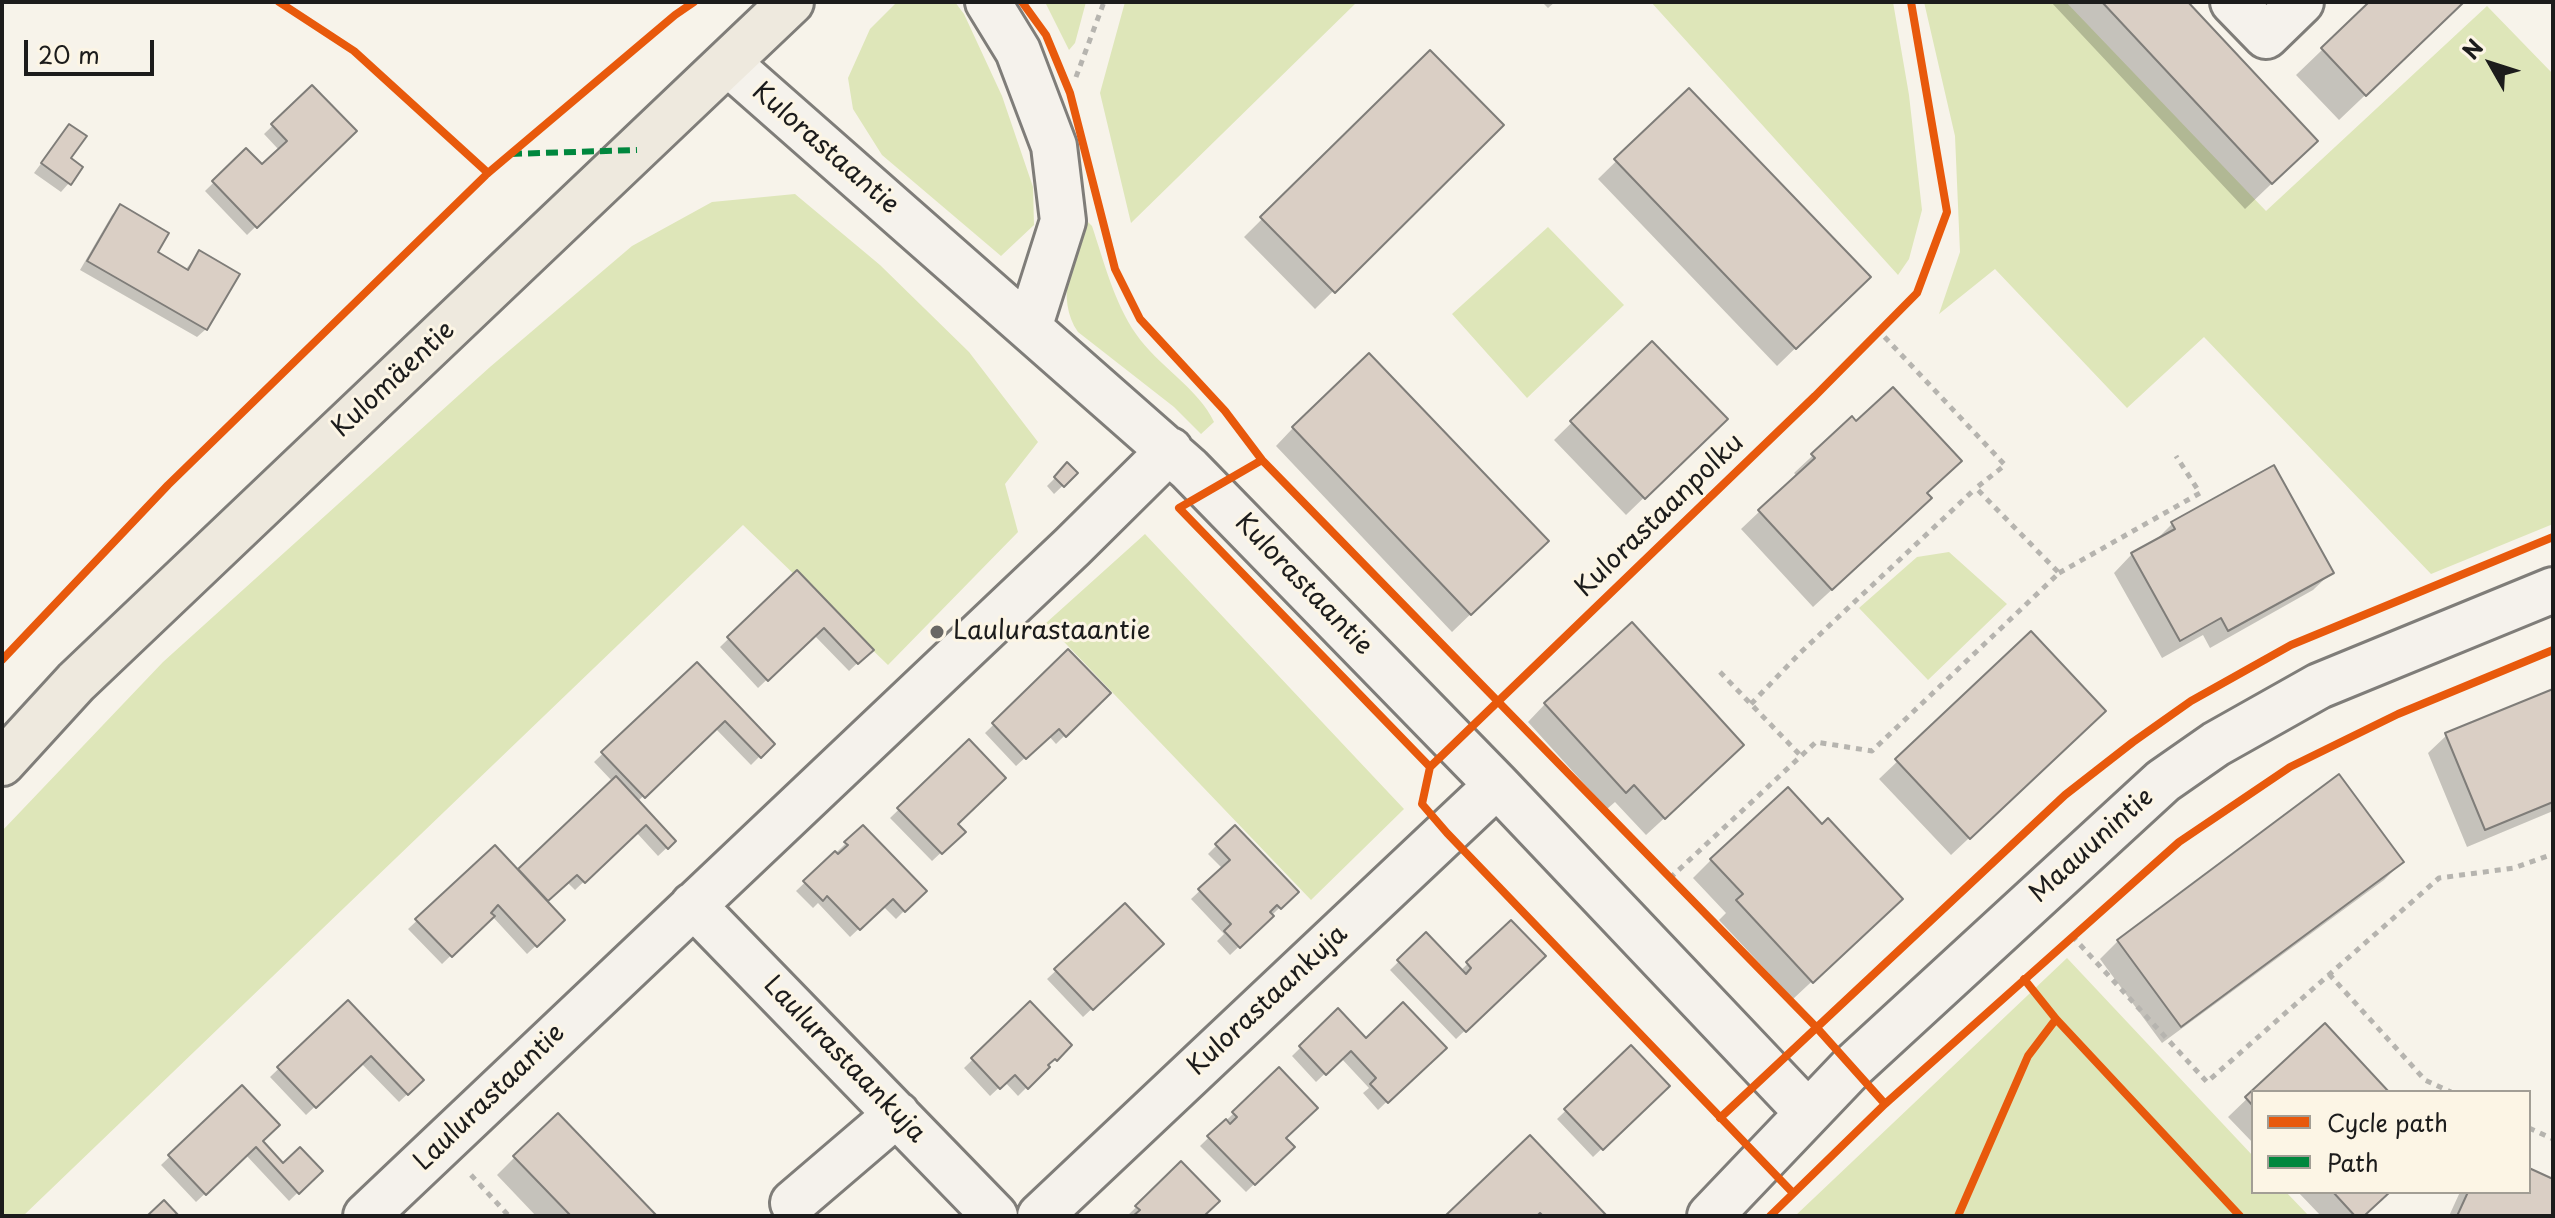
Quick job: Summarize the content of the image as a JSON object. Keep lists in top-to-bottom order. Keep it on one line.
{"streets":{"main road":["Kulomäentie"],"street":["Kulorastaantie","Maauunintie","Kulorastaankuja","Laulurastaankuja","Laulurastaantie"],"cycle path":["Kulorastaanpolku"]},"crossings":[["Kulorastaantie","Kulomäentie"],["Kulorastaantie","Maauunintie"],["Kulorastaantie","Kulorastaankuja"],["Kulorastaantie","Laulurastaantie"],["Laulurastaankuja","Laulurastaantie"]],"places":["Laulurastaantie"],"legend":["Cycle path","Path"],"scale_bar":"20 m","north":"top left"}
